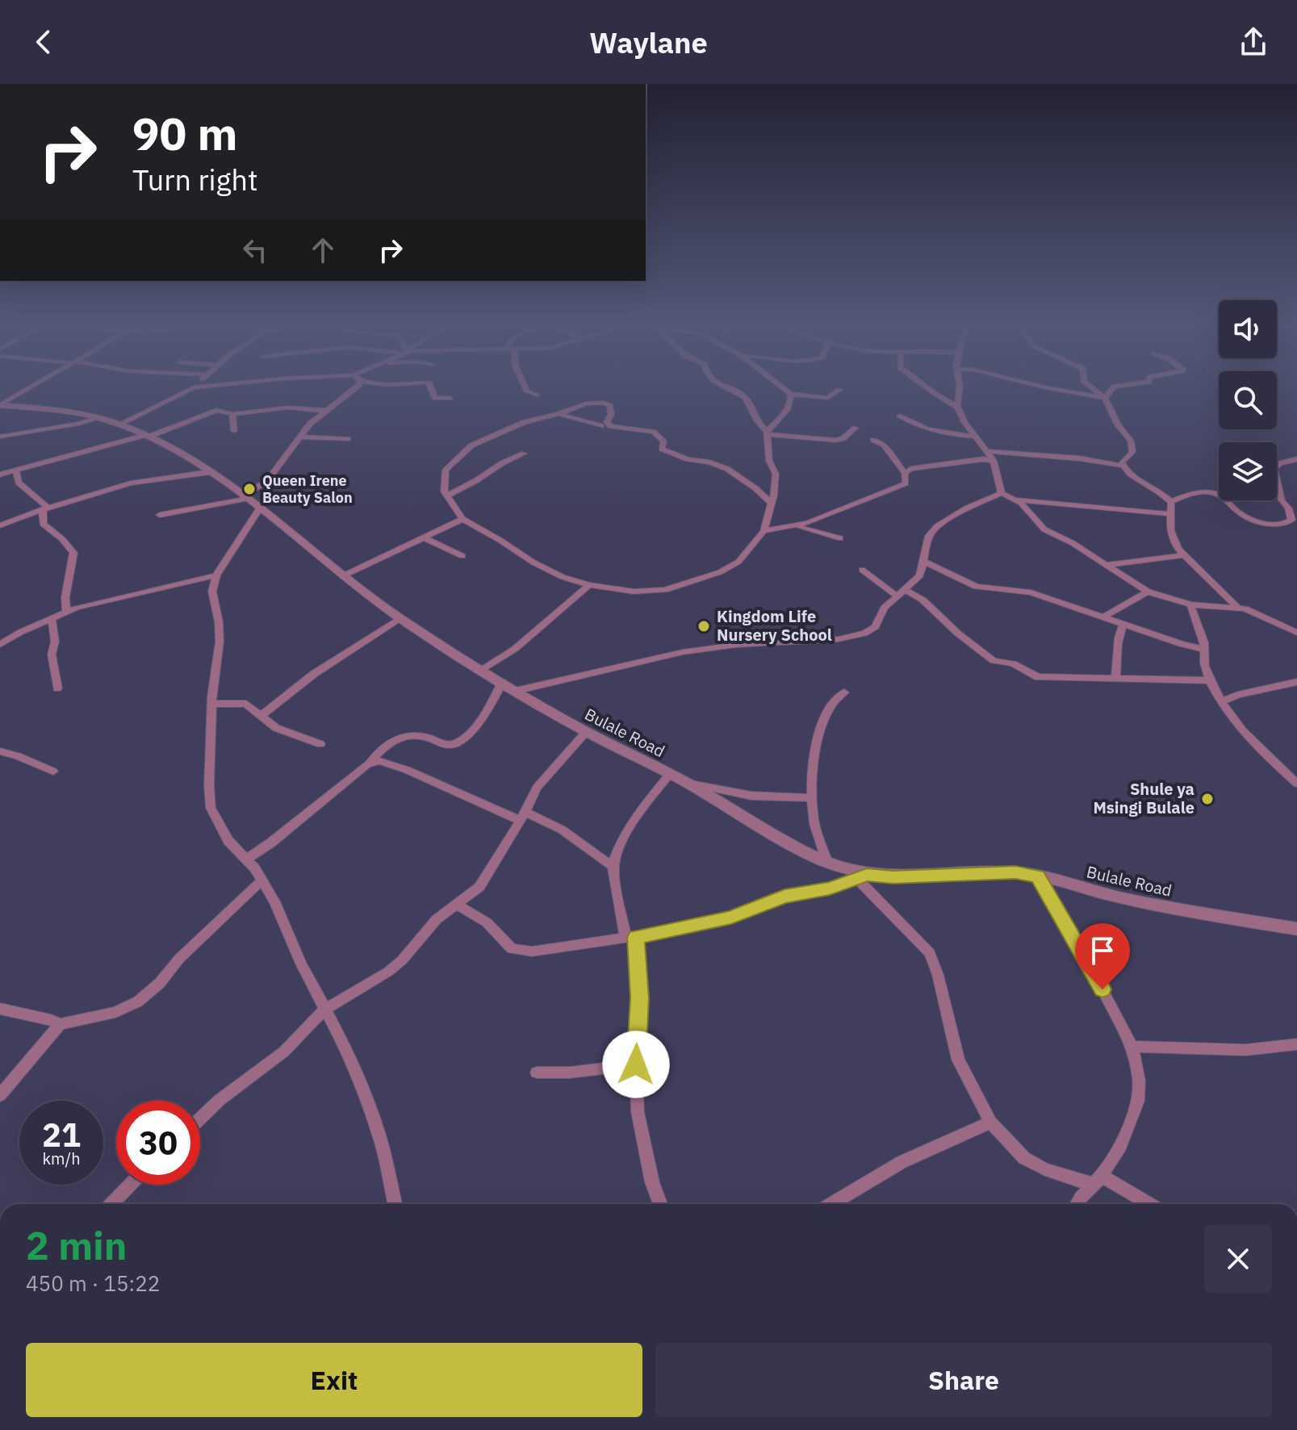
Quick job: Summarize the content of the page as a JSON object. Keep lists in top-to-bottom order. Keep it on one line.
{"streets":{"street":["Bulale Road"]},"places":["Queen Irene Beauty Salon","Kingdom Life Nursery School","Shule ya Msingi Bulale"],"page":{"header":"Waylane","turn":["90 m","Turn right"],"speed":"21 km/h","limit":"30","heading":["2 min","450 m · 15:22"],"buttons":["Exit","Share"]}}
